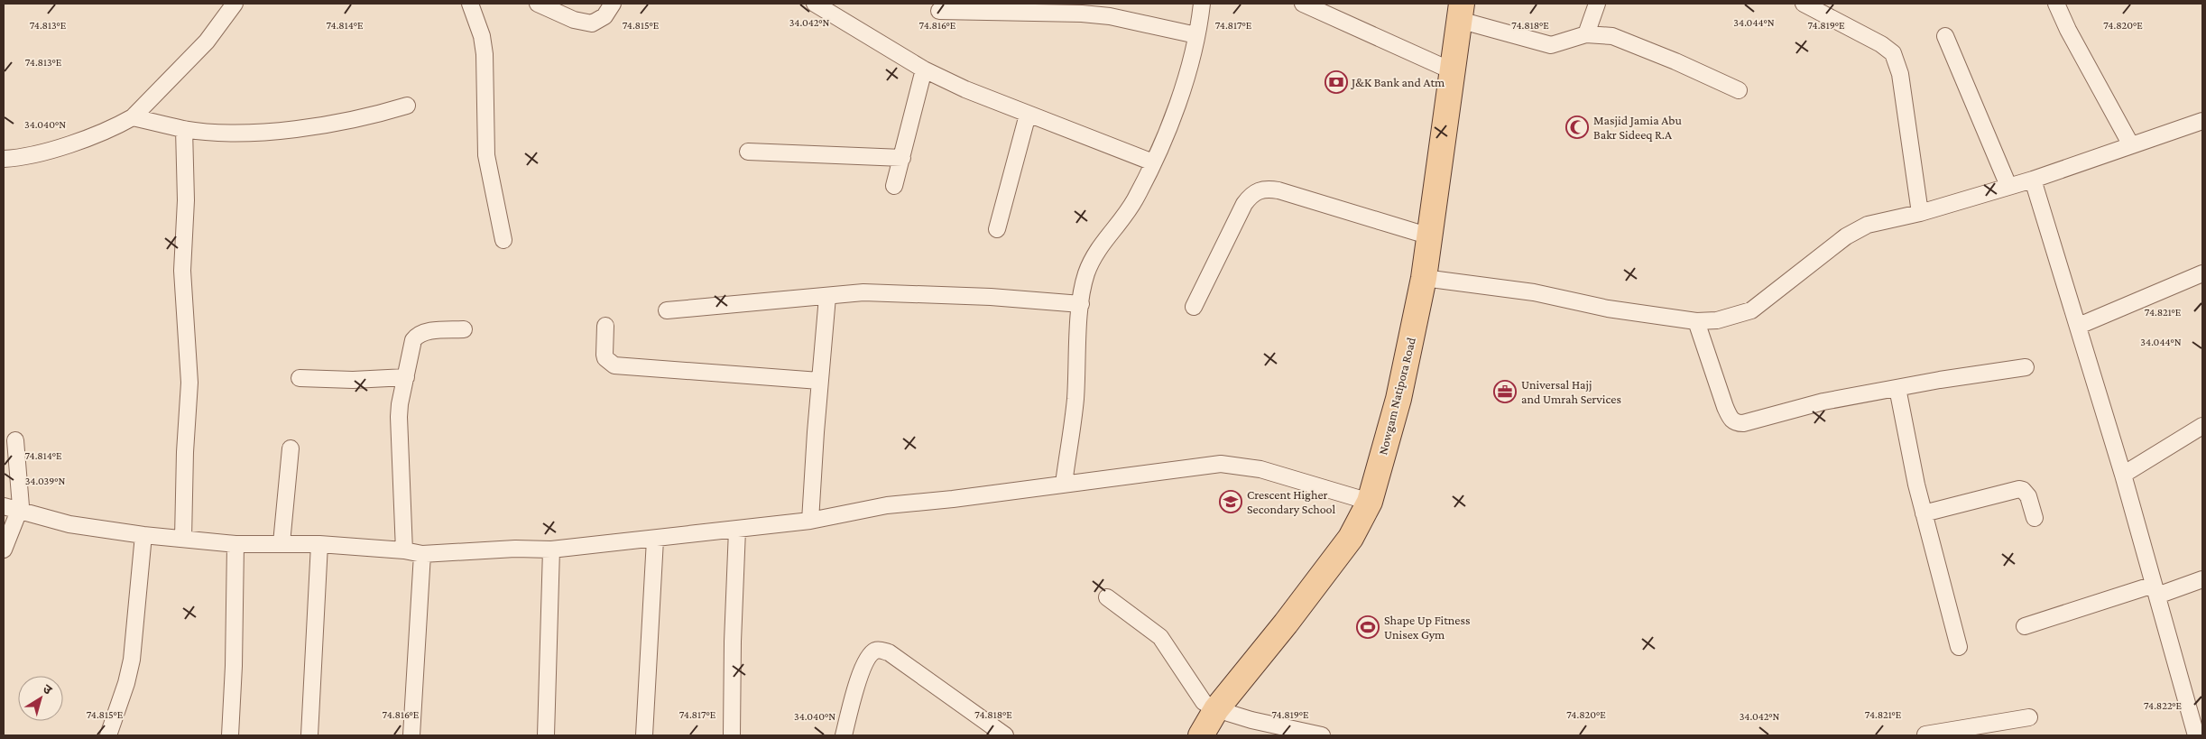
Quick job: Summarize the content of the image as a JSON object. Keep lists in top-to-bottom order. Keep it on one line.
{"streets":{"main road":["Nowgam Natipora Road"]},"places":{"bank":["J&K Bank and Atm"],"mosque":["Masjid Jamia Abu Bakr Sideeq R.A"],"office":["Universal Hajj and Umrah Services"],"school or university":["Crescent Higher Secondary School"],"sports":["Shape Up Fitness Unisex Gym"]},"north":"top right","coordinates":["34.042°N","34.044°N","74.813°E","74.814°E","74.815°E","74.816°E","74.817°E","74.818°E","74.819°E","74.820°E","34.040°N","74.821°E","34.039°N","74.822°E"]}
